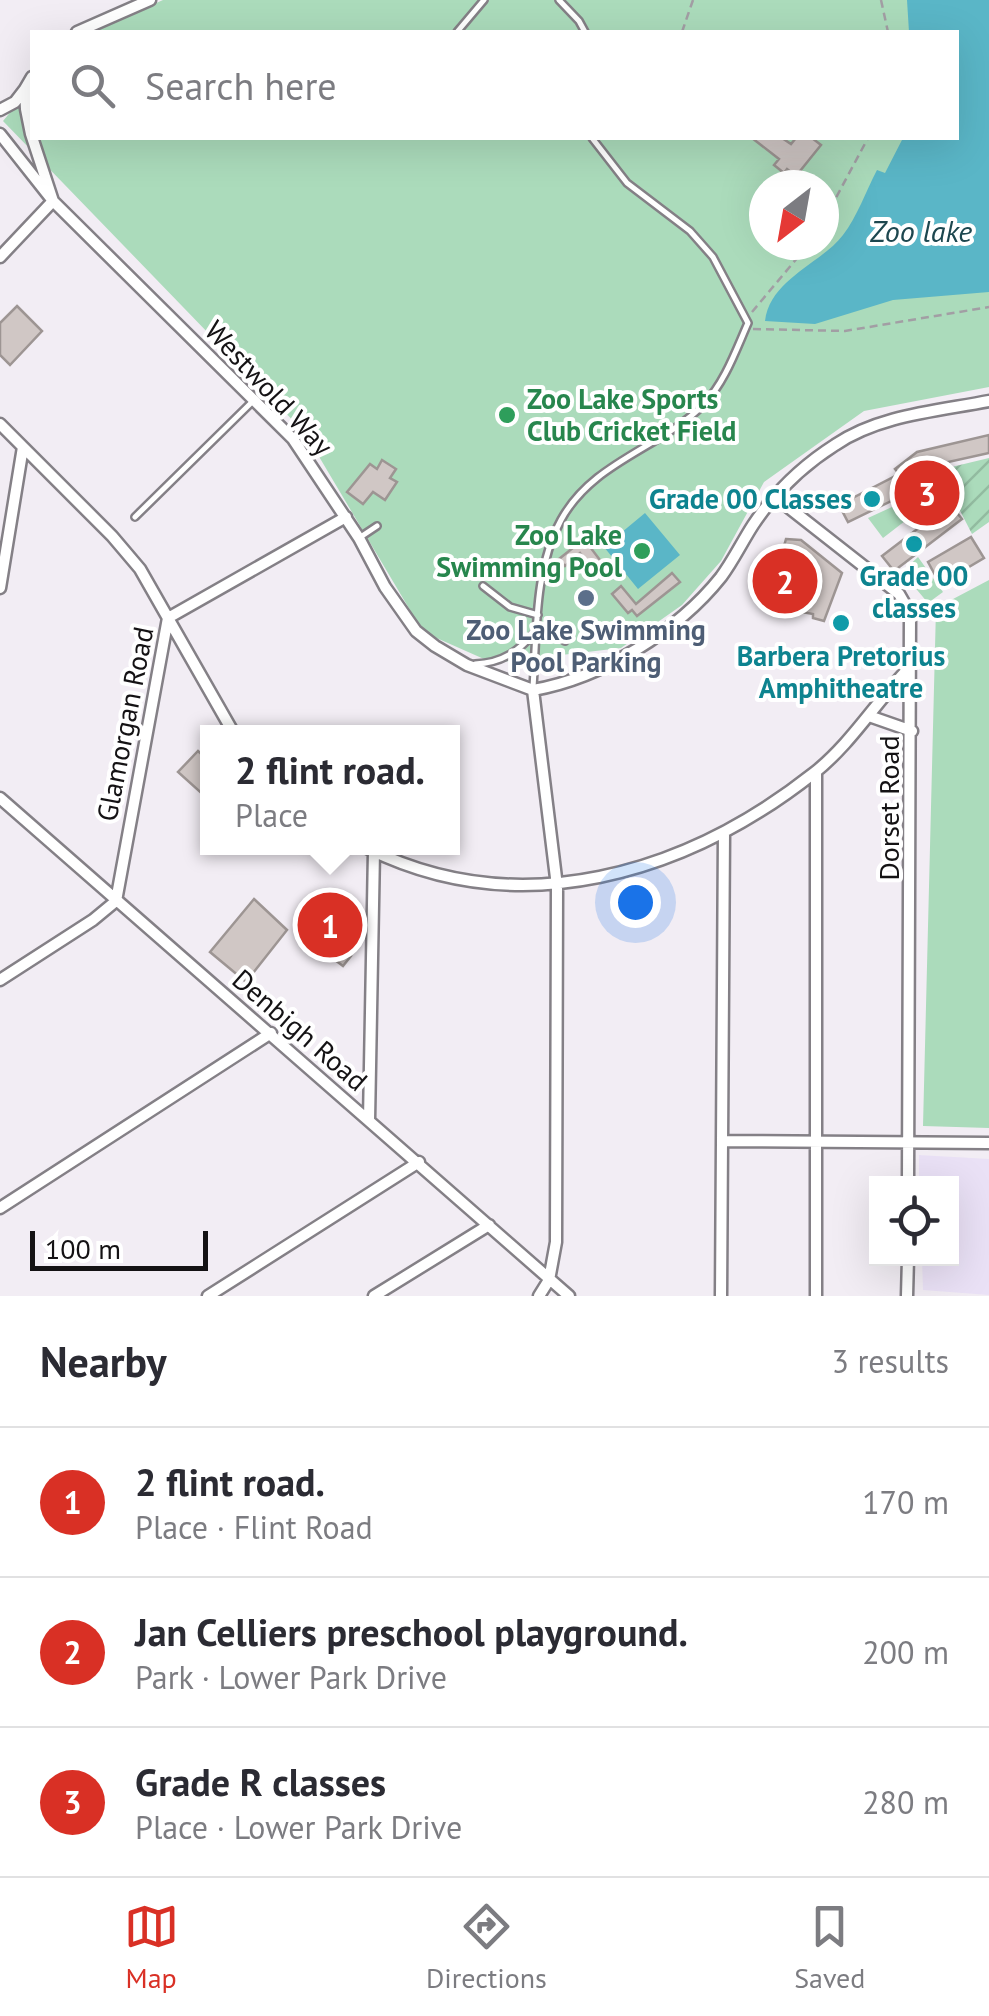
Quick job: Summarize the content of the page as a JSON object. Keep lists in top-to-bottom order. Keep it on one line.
{"streets":{"street":["Westwold Way","Glamorgan Road","Dorset Road","Denbigh Road"]},"crossings":[["Westwold Way","Glamorgan Road"],["Glamorgan Road","Denbigh Road"]],"water":["Zoo lake"],"places":["Zoo Lake Sports Club Cricket Field","Grade 00 Classes","Grade 00 classes","Zoo Lake Swimming Pool","Zoo Lake Swimming Pool Parking","Barbera Pretorius Amphitheatre"],"scale_bar":"100 m","north":"bottom left","page":{"search":"Search here","pins":["3","2","1"],"popup":["2 flint road.","Place"],"scale":"100 m","heading":["Nearby","3 results"],"list":[{"mark":"1","name":"2 flint road.","note":"Place · Flint Road","value":"170 m"},{"mark":"2","name":"Jan Celliers preschool playground.","note":"Park · Lower Park Drive","value":"200 m"},{"mark":"3","name":"Grade R classes","note":"Place · Lower Park Drive","value":"280 m"}],"nav":["Map","Directions","Saved"]}}
